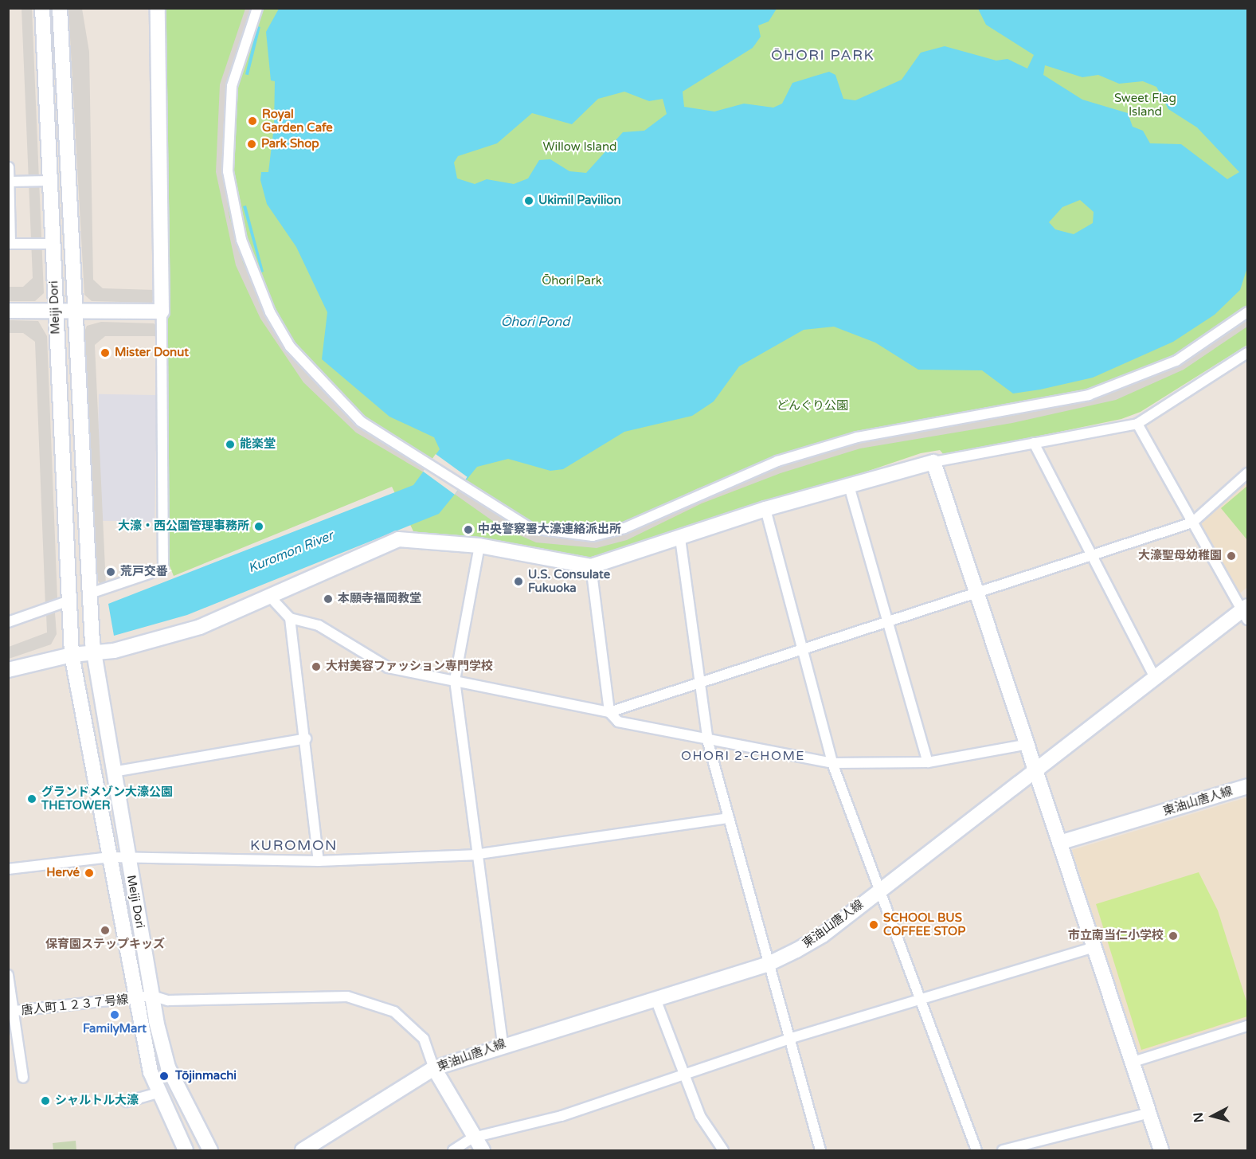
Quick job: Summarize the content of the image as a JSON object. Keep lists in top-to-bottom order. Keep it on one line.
{"streets":{"street":["Meiji Dori","東油山唐人線","唐人町１２３７号線"]},"crossings":[["Meiji Dori","唐人町１２３７号線"]],"districts":["ŌHORI PARK","OHORI 2-CHOME","KUROMON"],"water":["Ōhori Pond","Kuromon River"],"parks":["Sweet Flag Island","Willow Island","Ōhori Park","どんぐり公園"],"places":["Royal Garden Cafe","Park Shop","Ukimil Pavilion","Mister Donut","能楽堂","大濠・西公園管理事務所","中央警察署大濠連絡派出所","大濠聖母幼稚園","荒戸交番","U.S. Consulate Fukuoka","本願寺福岡教堂","大村美容ファッション専門学校","グランドメゾン大濠公園 THETOWER","Hervé","SCHOOL BUS COFFEE STOP","保育園ステップキッズ","市立南当仁小学校","FamilyMart","Tōjinmachi","シャルトル大濠"],"north":"left"}
